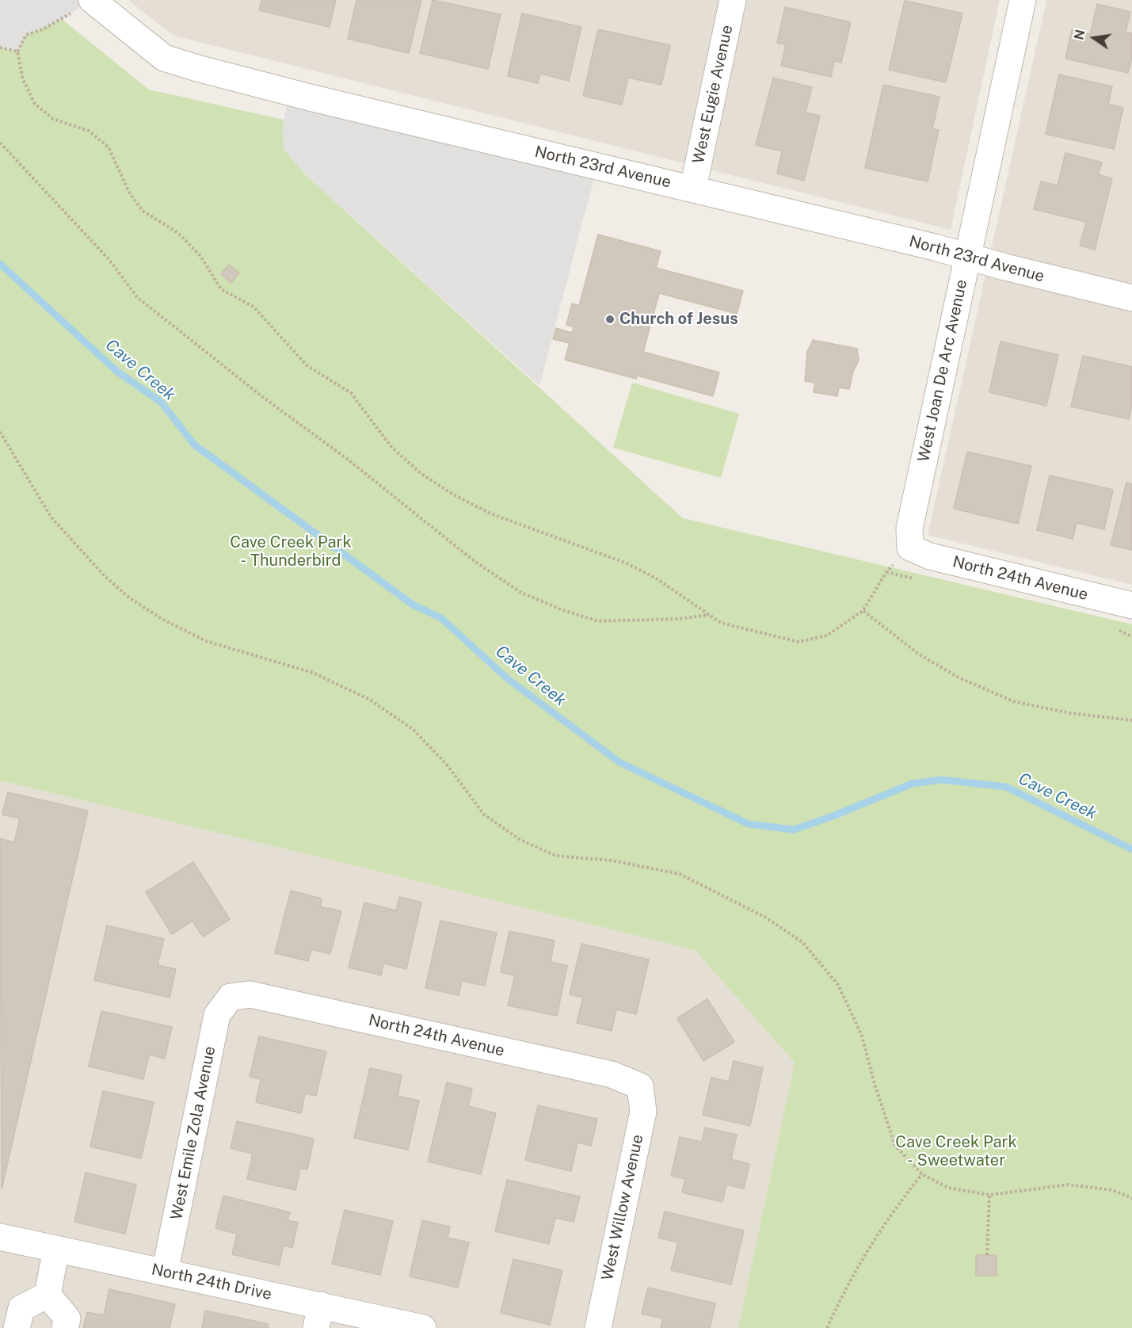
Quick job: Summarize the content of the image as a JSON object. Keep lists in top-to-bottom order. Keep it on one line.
{"streets":{"street":["West Eugie Avenue","North 23rd Avenue","West Joan De Arc Avenue","North 24th Avenue","West Emile Zola Avenue","West Willow Avenue","North 24th Drive"]},"crossings":[["West Eugie Avenue","North 23rd Avenue"],["North 23rd Avenue","West Joan De Arc Avenue"],["West Joan De Arc Avenue","North 24th Avenue"],["North 24th Avenue","West Emile Zola Avenue"],["North 24th Avenue","West Willow Avenue"],["West Emile Zola Avenue","North 24th Drive"]],"water":["Cave Creek"],"parks":["Cave Creek Park - Thunderbird","Cave Creek Park - Sweetwater"],"places":["Church of Jesus"],"north":"left"}
